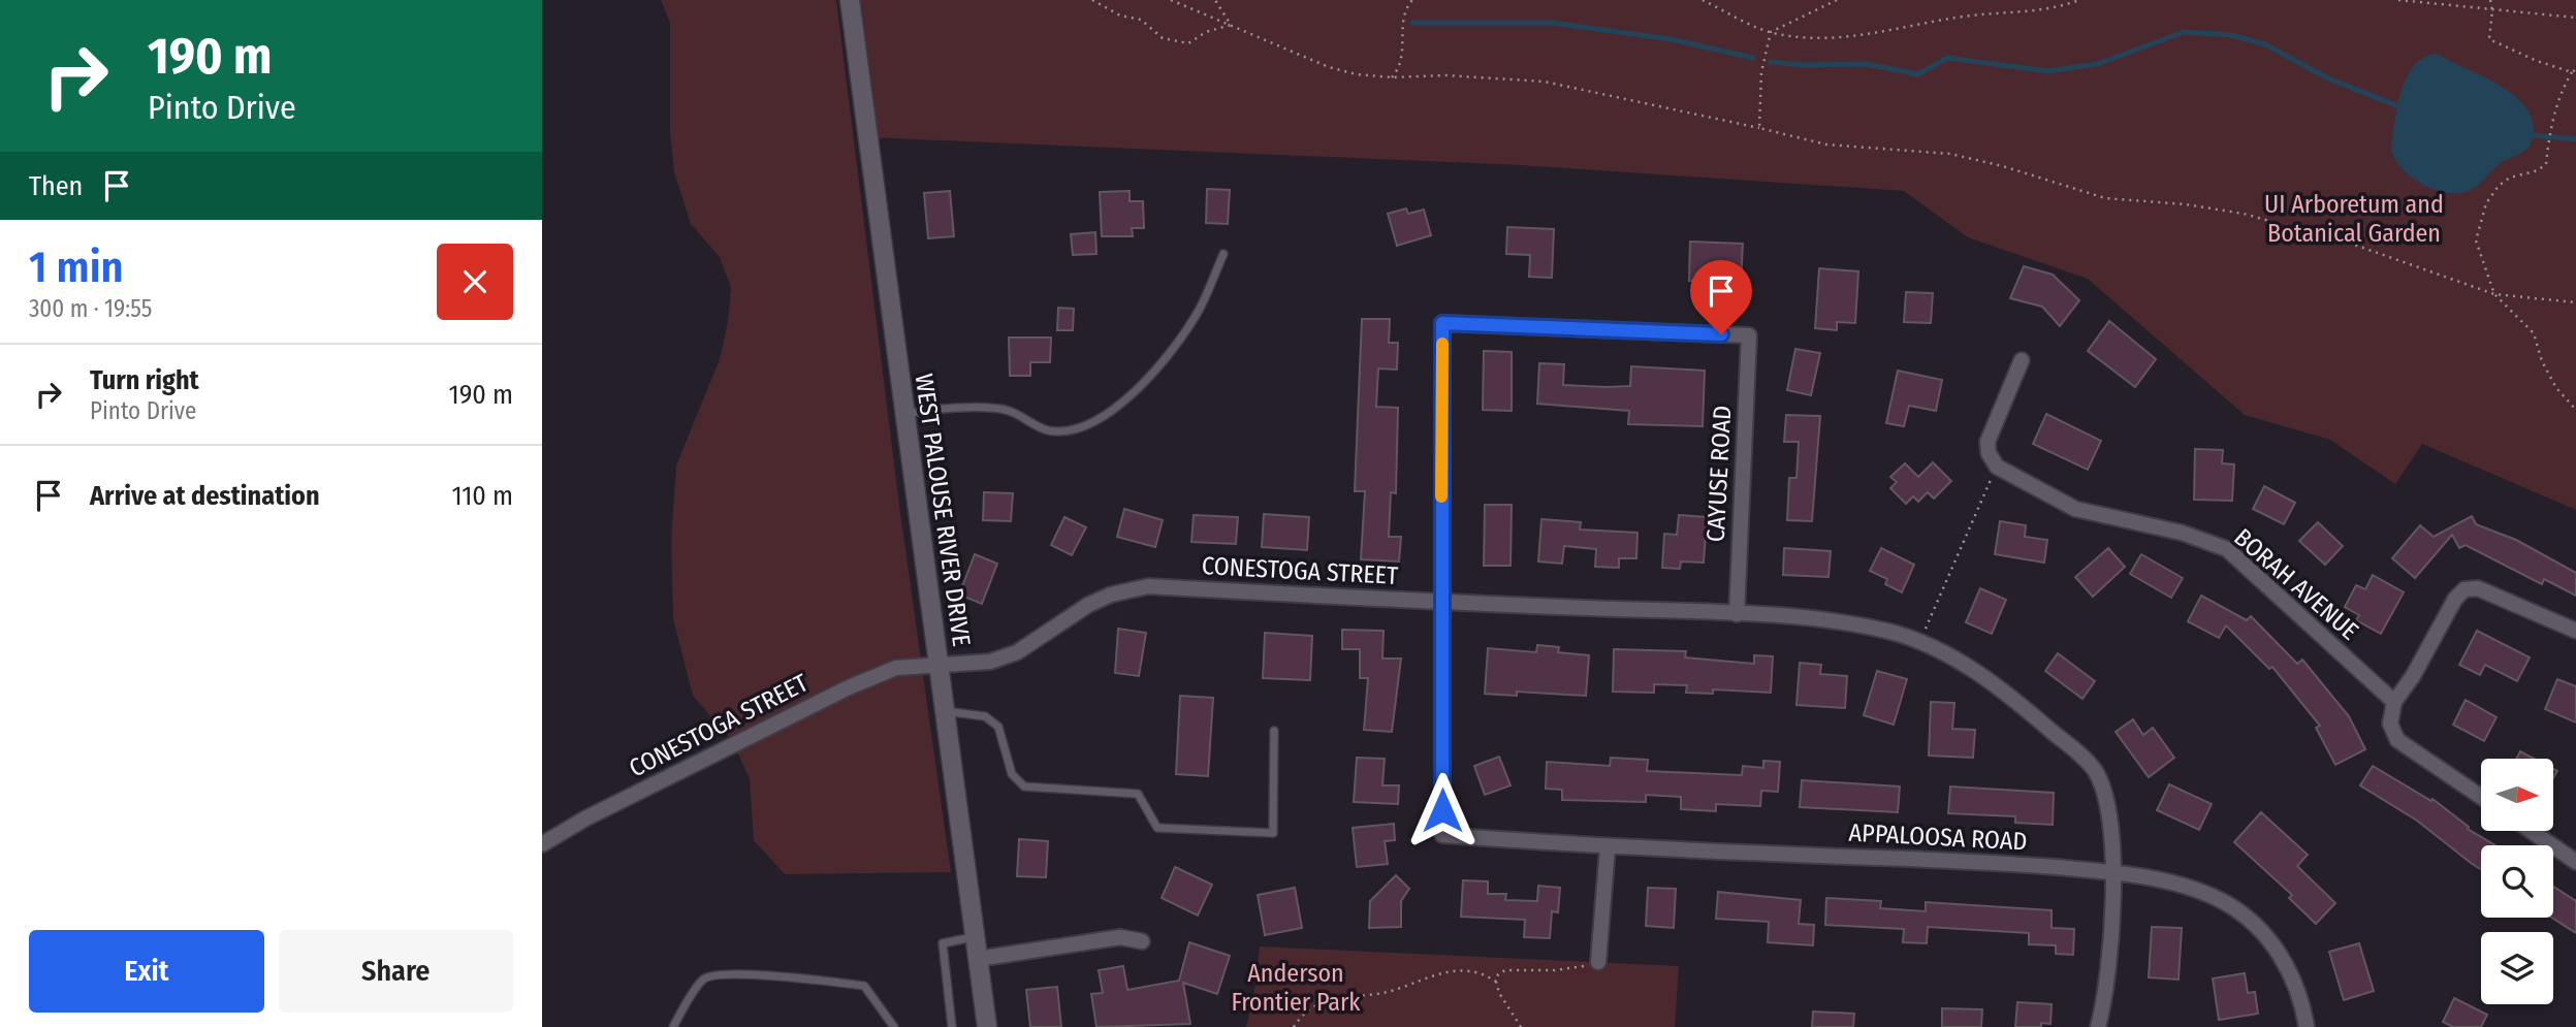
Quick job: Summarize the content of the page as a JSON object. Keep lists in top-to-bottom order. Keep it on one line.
{"streets":{"street":["CAYUSE ROAD","WEST PALOUSE RIVER DRIVE","CONESTOGA STREET","BORAH AVENUE","APPALOOSA ROAD"]},"crossings":[["CAYUSE ROAD","CONESTOGA STREET"],["CAYUSE ROAD","APPALOOSA ROAD"],["WEST PALOUSE RIVER DRIVE","CONESTOGA STREET"],["CONESTOGA STREET","APPALOOSA ROAD"]],"parks":["UI Arboretum and Botanical Garden","Anderson Frontier Park"],"north":"right","page":{"turn":["190 m","Pinto Drive"],"then":"Then","heading":["1 min","300 m · 19:55"],"list":[{"name":"Turn right","note":"Pinto Drive","value":"190 m"},{"name":"Arrive at destination","value":"110 m"}],"buttons":["Exit","Share"]}}
